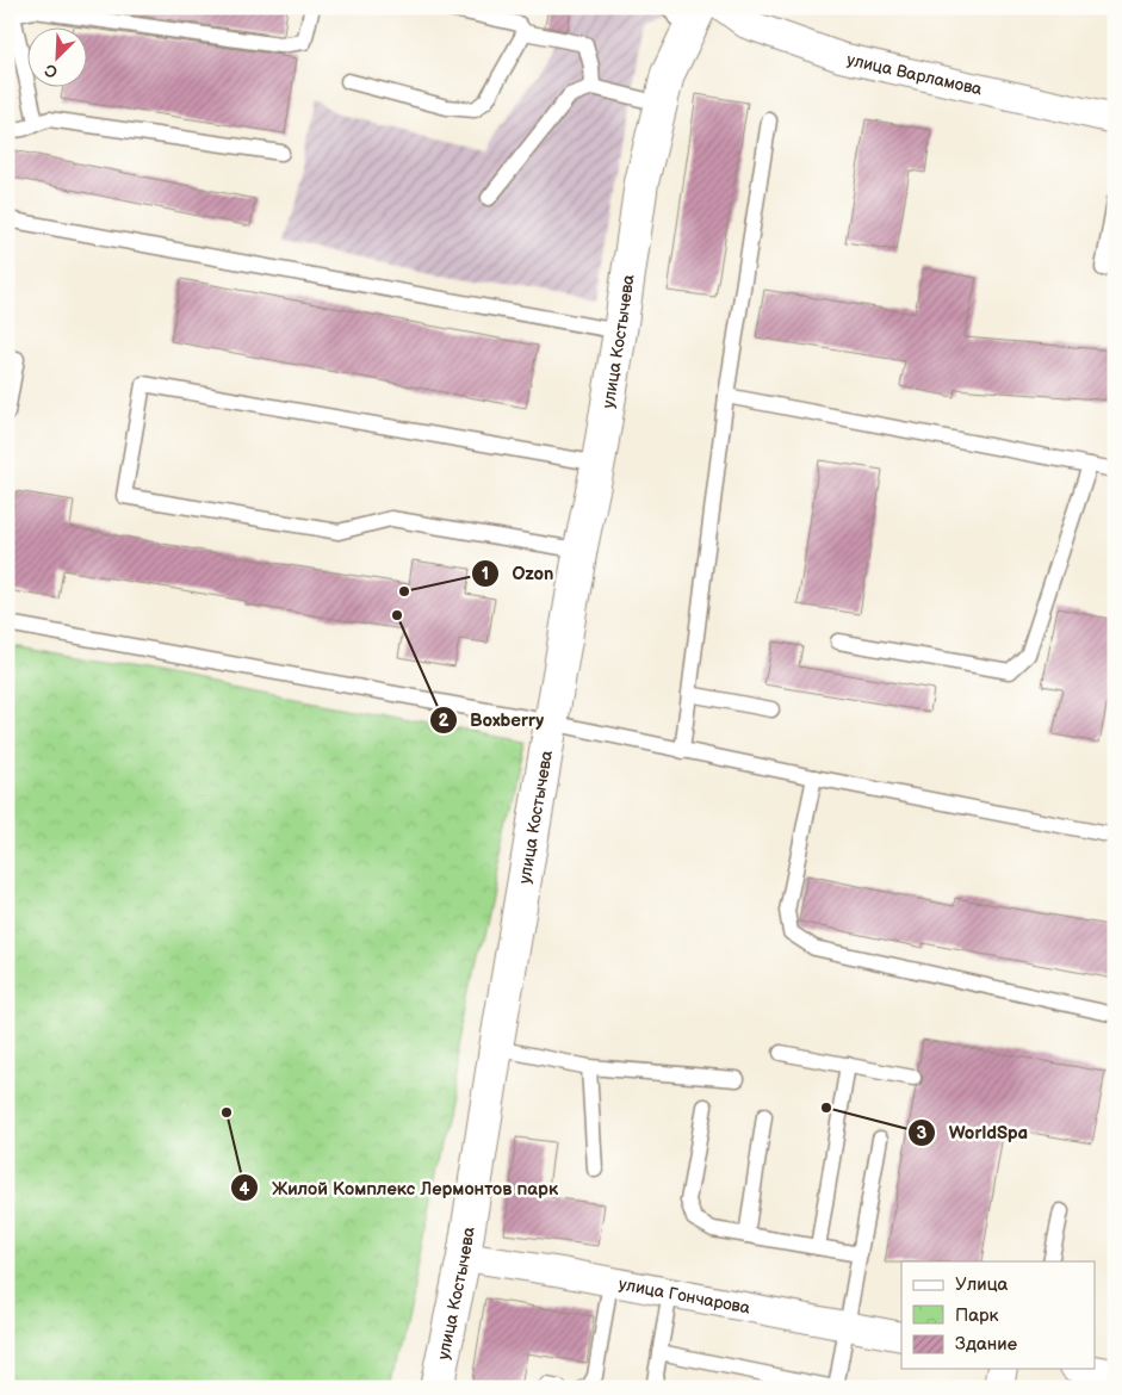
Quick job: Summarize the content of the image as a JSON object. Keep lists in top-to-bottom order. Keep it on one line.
{"streets":{"street":["улица Варламова","улица Костычева","улица Гончарова"]},"crossings":[["улица Костычева","улица Гончарова"]],"places":["Ozon","Boxberry","WorldSpa","Жилой Комплекс Лермонтов парк"],"legend":["Улица","Парк","Здание"],"north":"bottom left"}
